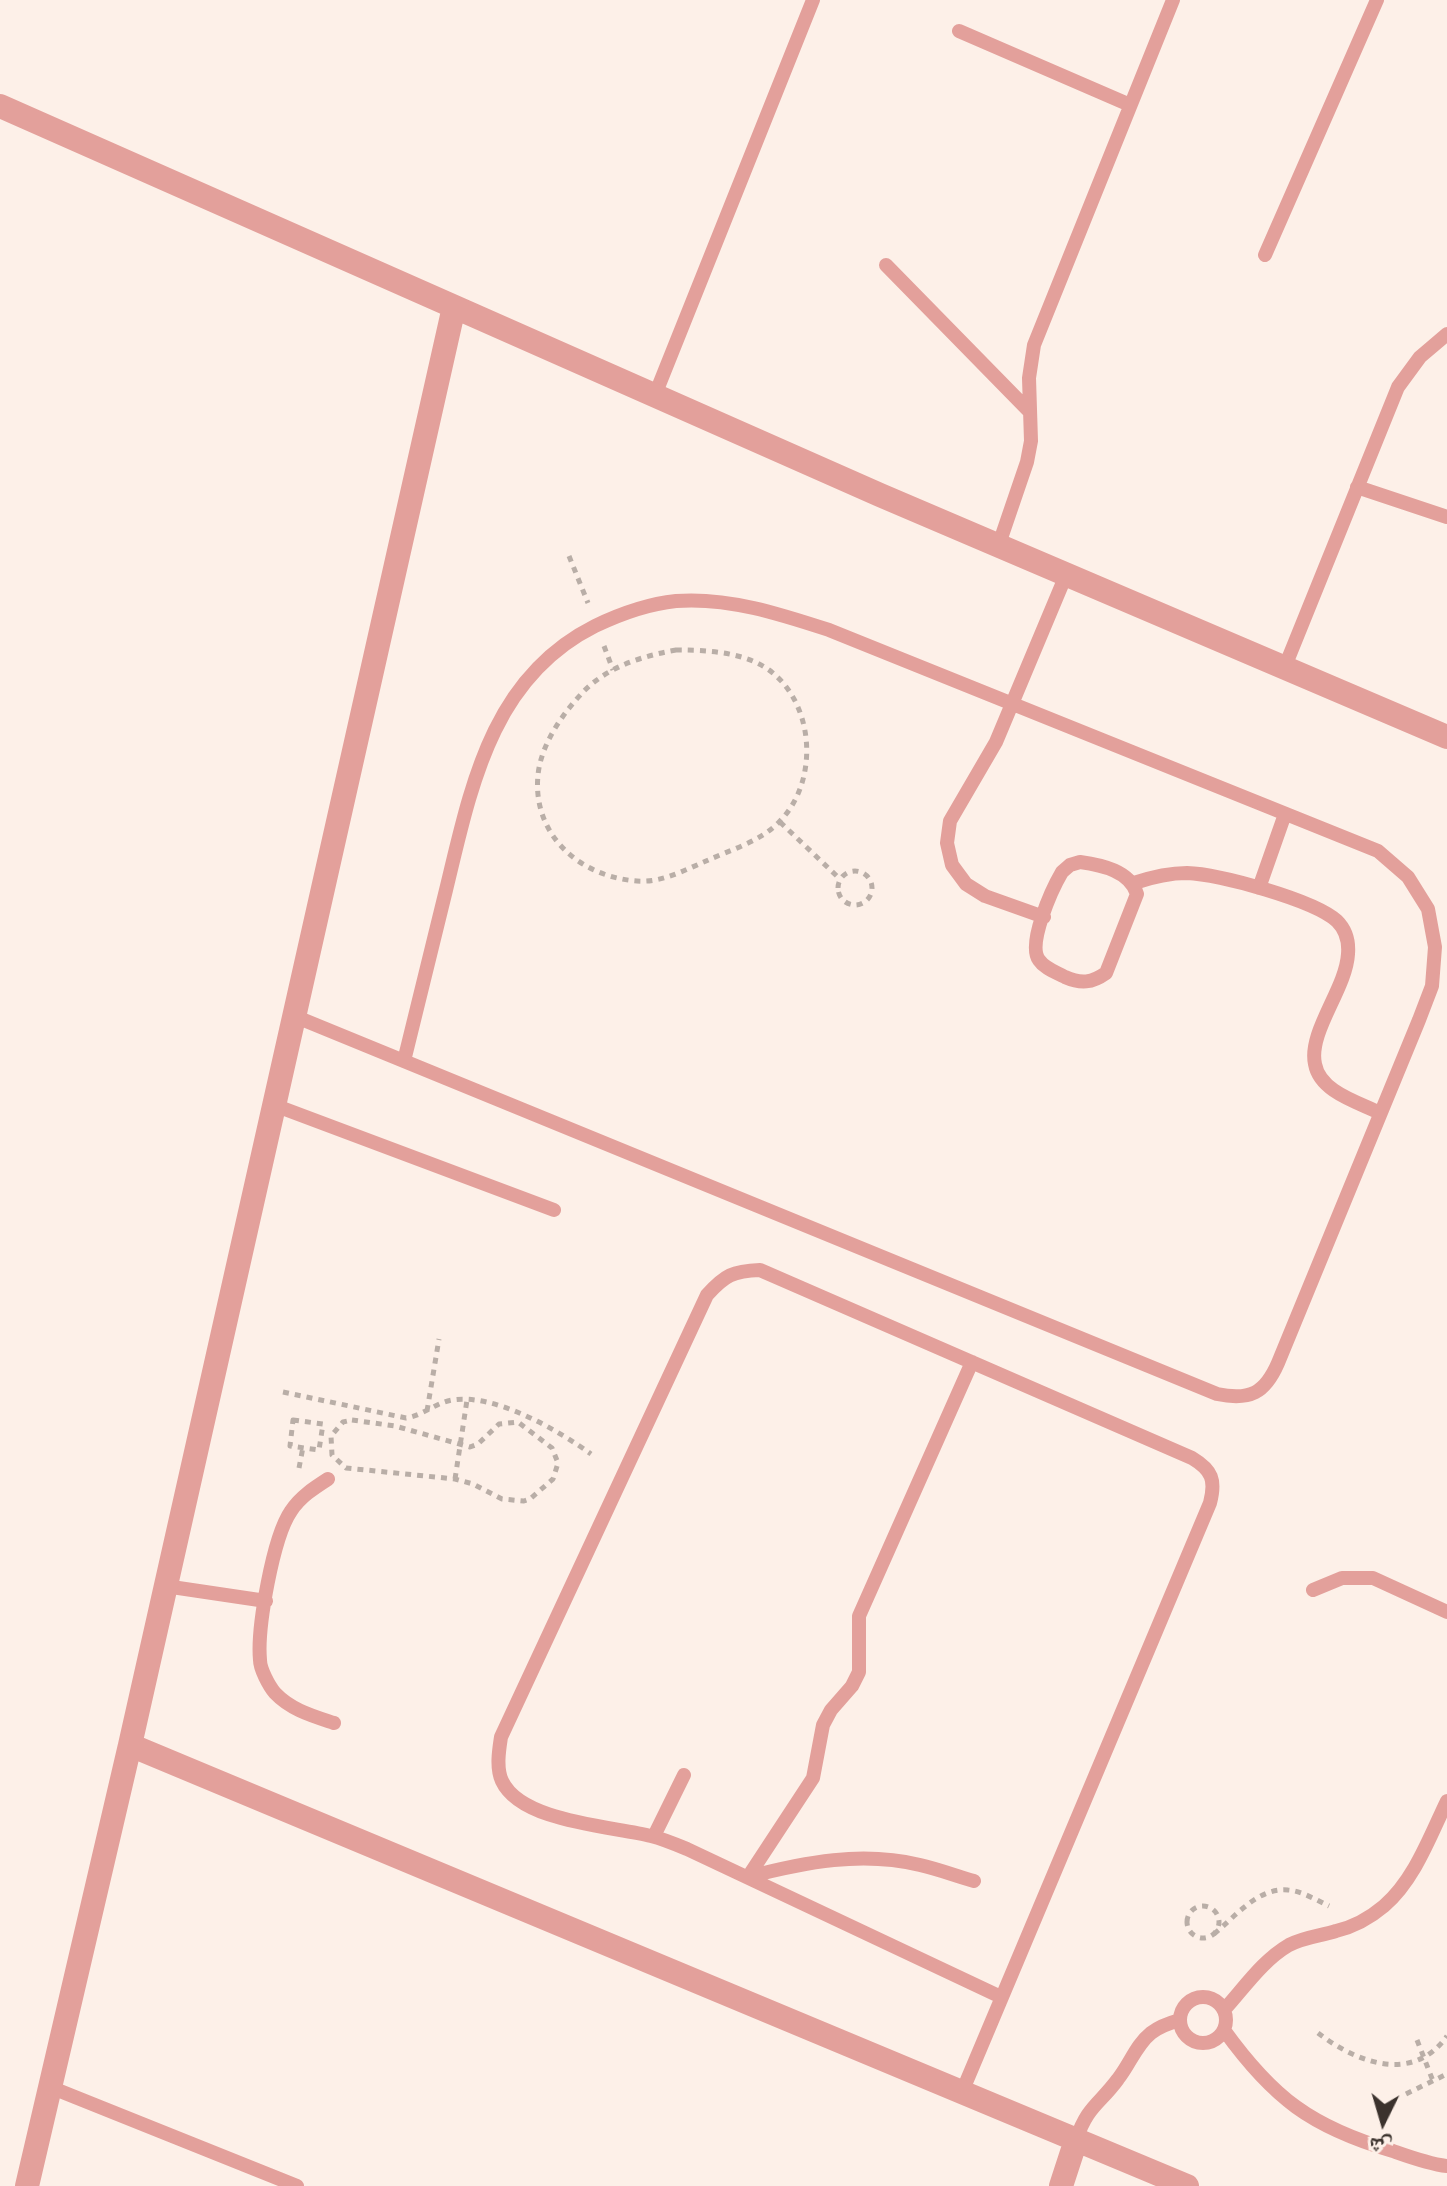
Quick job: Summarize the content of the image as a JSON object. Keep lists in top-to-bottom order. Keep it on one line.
{"north":"bottom"}
